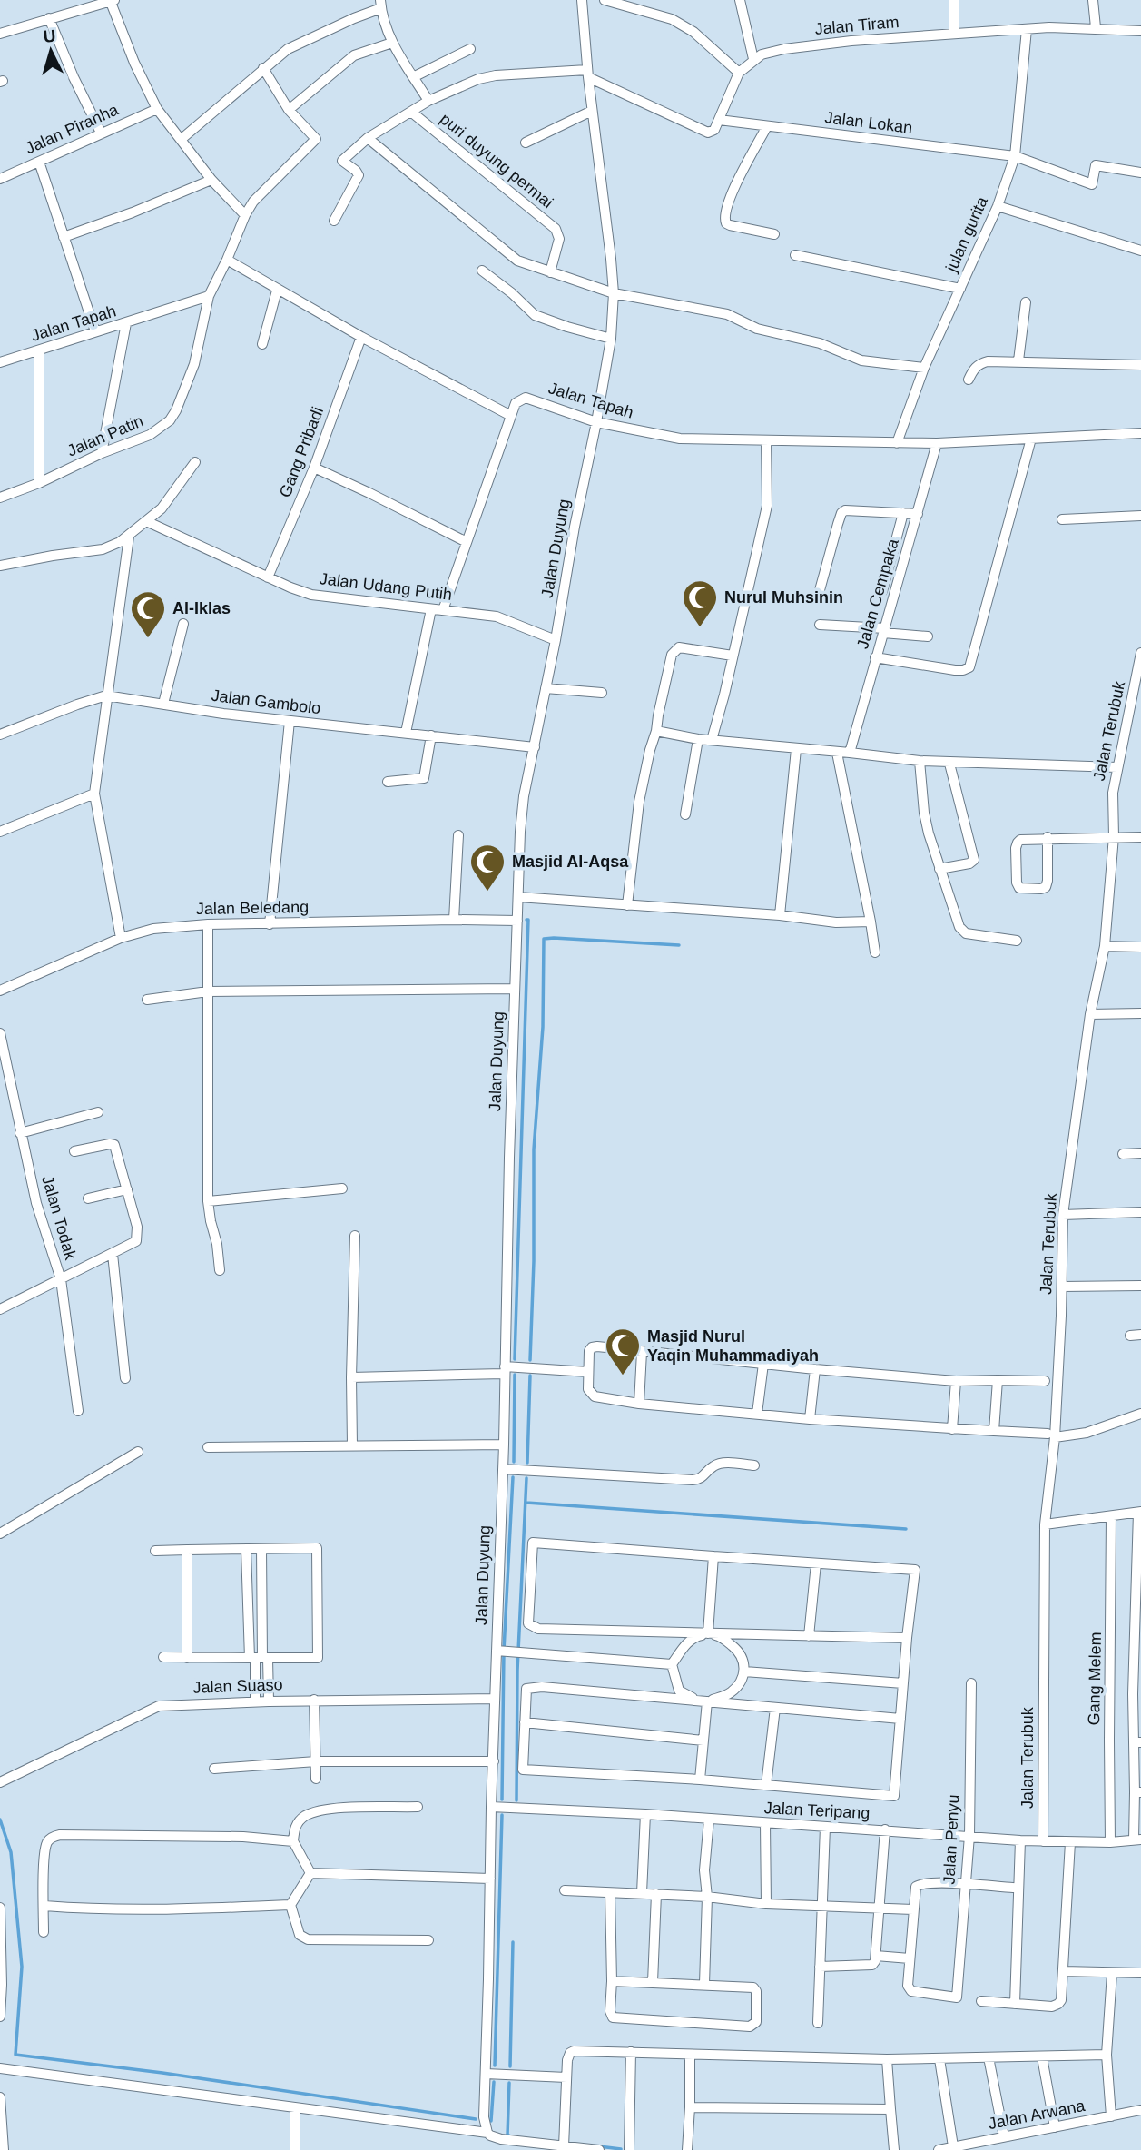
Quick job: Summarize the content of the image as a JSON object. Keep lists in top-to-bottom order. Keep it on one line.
{"streets":{"street":["Jalan Tiram","Jalan Lokan","Jalan Piranha","puri duyung permai","julan gurita","Jalan Tapah","Jalan Patin","Gang Pribadi","Jalan Duyung","Jalan Udang Putih","Jalan Cempaka","Jalan Gambolo","Jalan Terubuk","Jalan Beledang","Jalan Todak","Gang Melem","Jalan Suaso","Jalan Teripang","Jalan Penyu","Jalan Arwana"]},"crossings":[["Jalan Tiram","julan gurita"],["Jalan Lokan","julan gurita"],["julan gurita","Jalan Tapah"],["Jalan Tapah","Jalan Patin"],["Jalan Tapah","Jalan Duyung"],["Jalan Tapah","Jalan Cempaka"],["Gang Pribadi","Jalan Udang Putih"],["Jalan Duyung","Jalan Udang Putih"],["Jalan Duyung","Jalan Gambolo"],["Jalan Duyung","Jalan Beledang"],["Jalan Duyung","Jalan Suaso"],["Jalan Duyung","Jalan Teripang"],["Jalan Terubuk","Jalan Teripang"],["Gang Melem","Jalan Teripang"],["Jalan Teripang","Jalan Penyu"]],"places":{"mosque":["Nurul Muhsinin","Al-Iklas","Masjid Al-Aqsa","Masjid Nurul Yaqin Muhammadiyah"]},"north":"top"}
